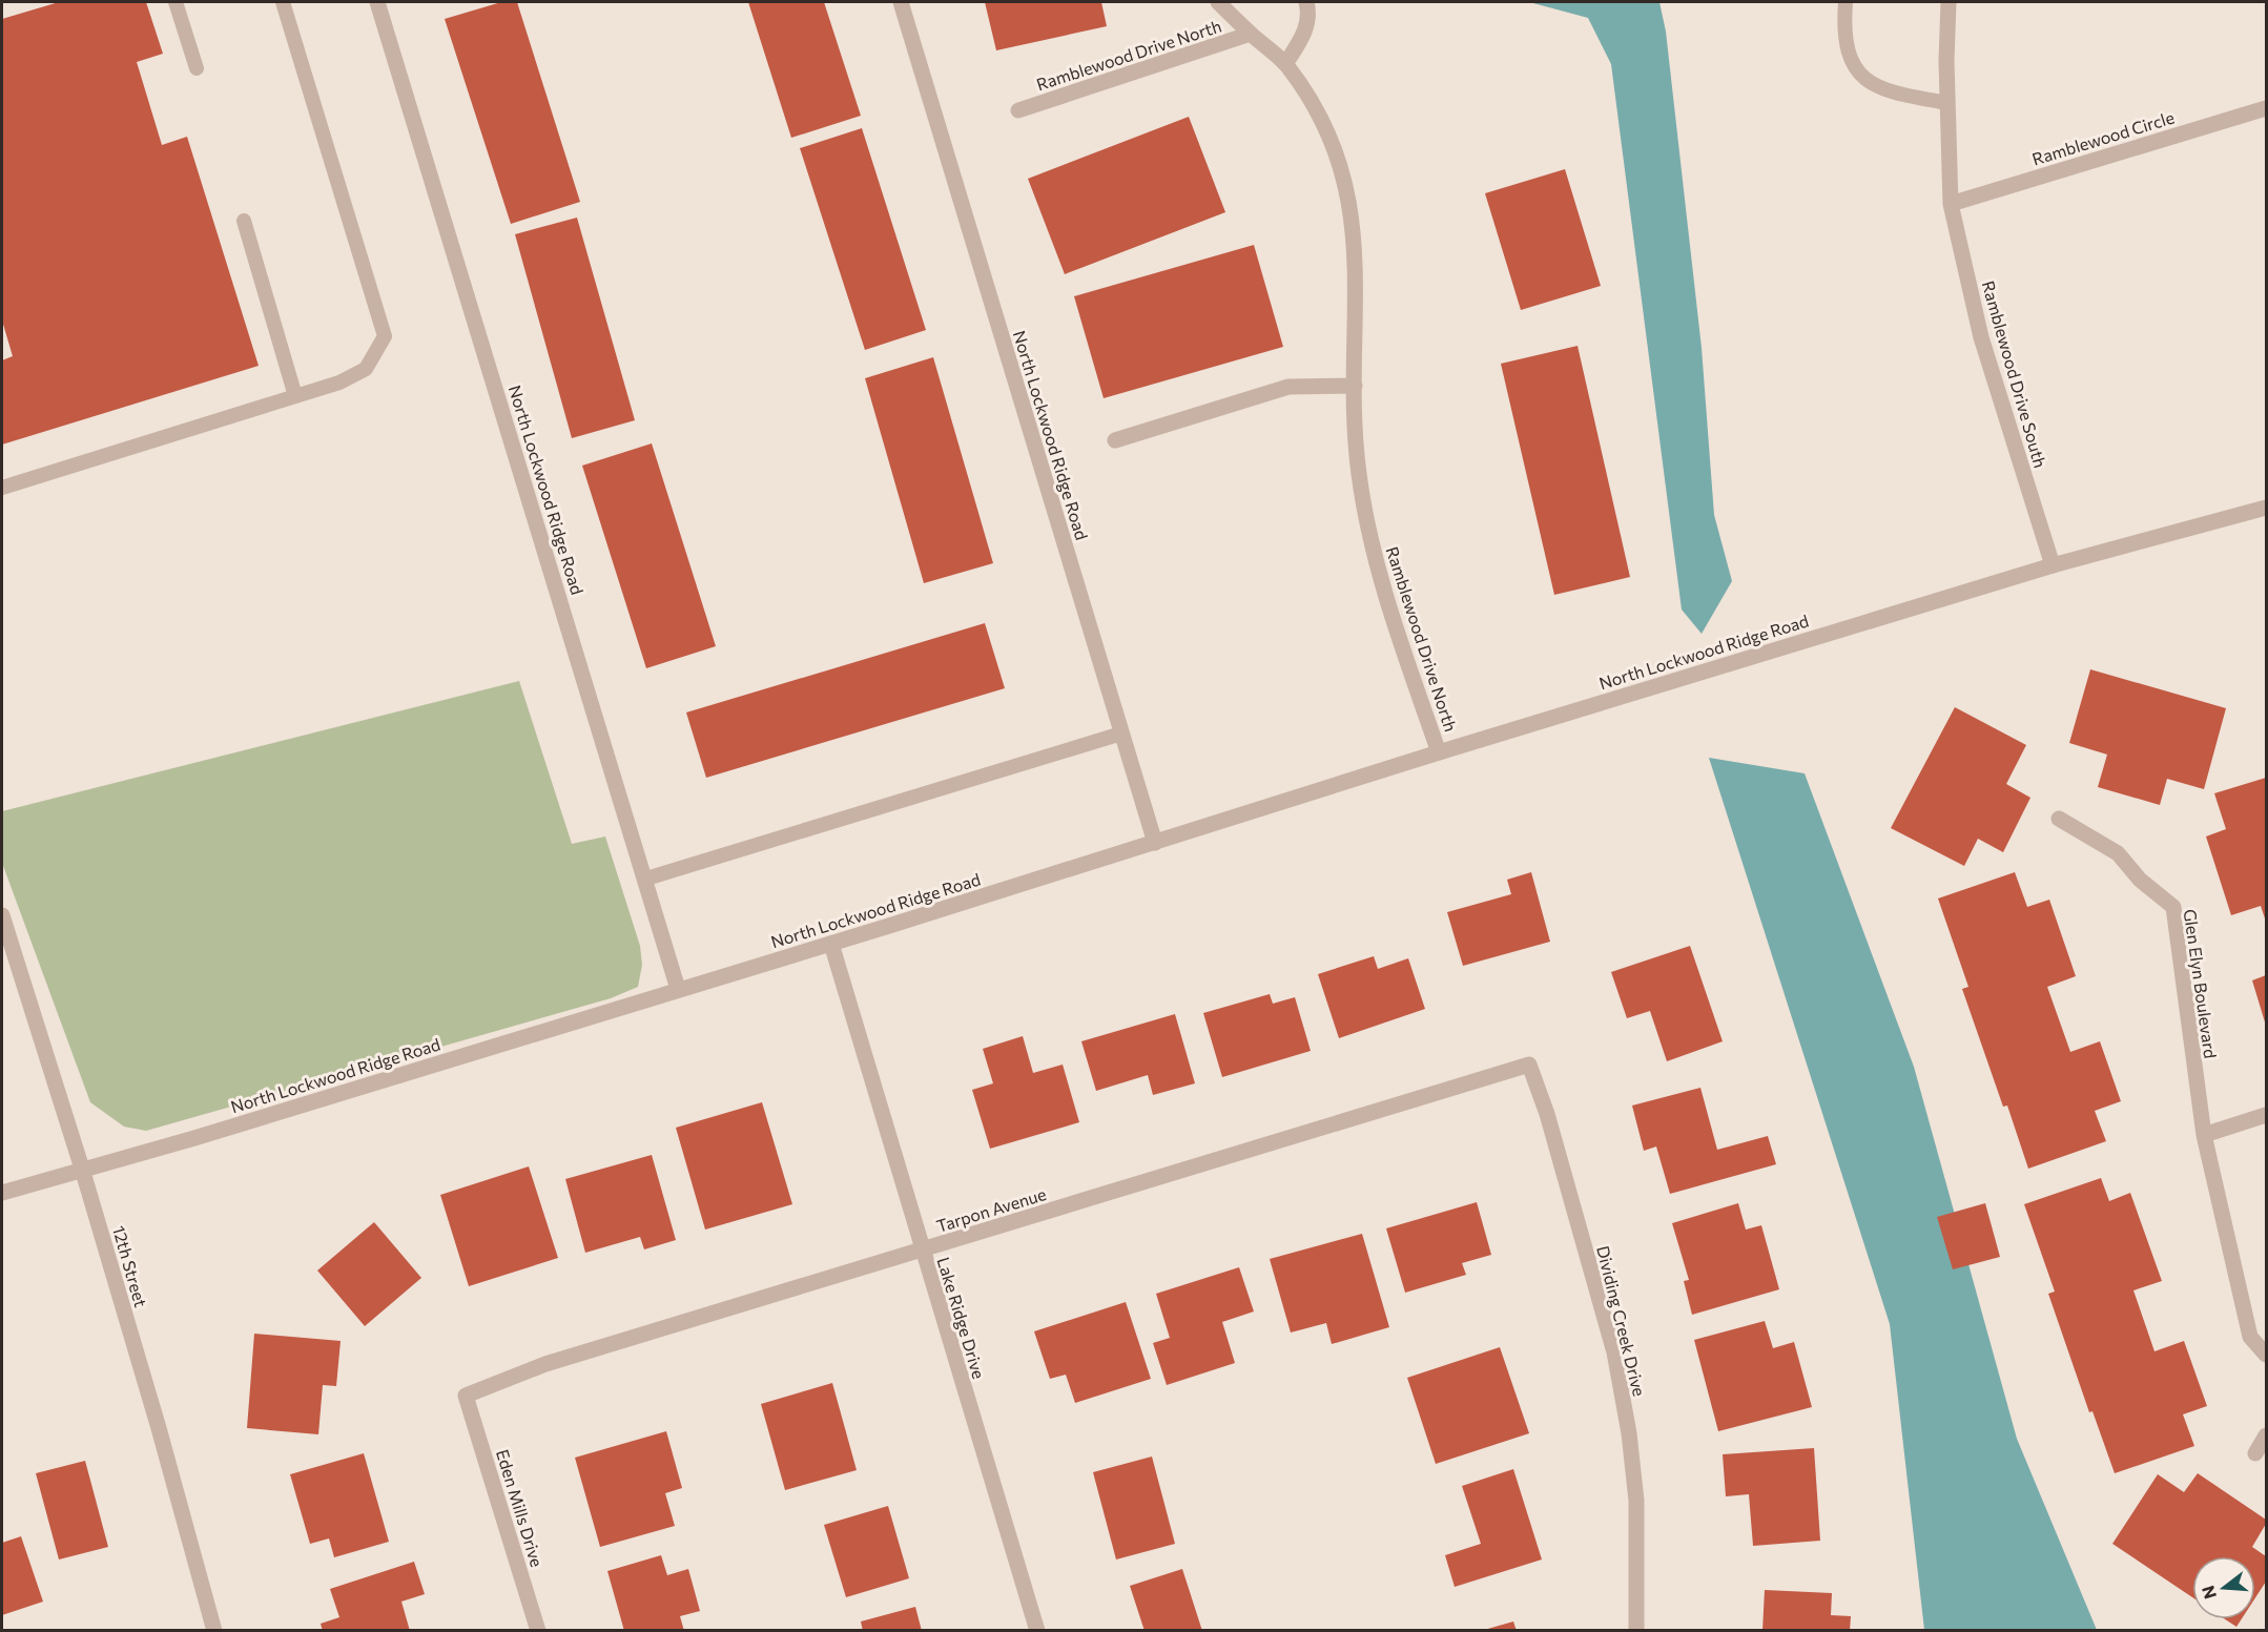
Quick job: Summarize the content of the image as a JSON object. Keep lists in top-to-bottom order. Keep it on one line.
{"streets":{"street":["Ramblewood Drive North","Ramblewood Circle","Ramblewood Drive South","North Lockwood Ridge Road","Glen Elyn Boulevard","Tarpon Avenue","12th Street","Lake Ridge Drive","Dividing Creek Drive","Eden Mills Drive"]},"crossings":[["Ramblewood Drive North","North Lockwood Ridge Road"],["Ramblewood Circle","Ramblewood Drive South"],["Ramblewood Drive South","North Lockwood Ridge Road"],["North Lockwood Ridge Road","12th Street"],["North Lockwood Ridge Road","Lake Ridge Drive"],["Tarpon Avenue","Lake Ridge Drive"],["Tarpon Avenue","Dividing Creek Drive"],["Tarpon Avenue","Eden Mills Drive"]],"north":"left"}
